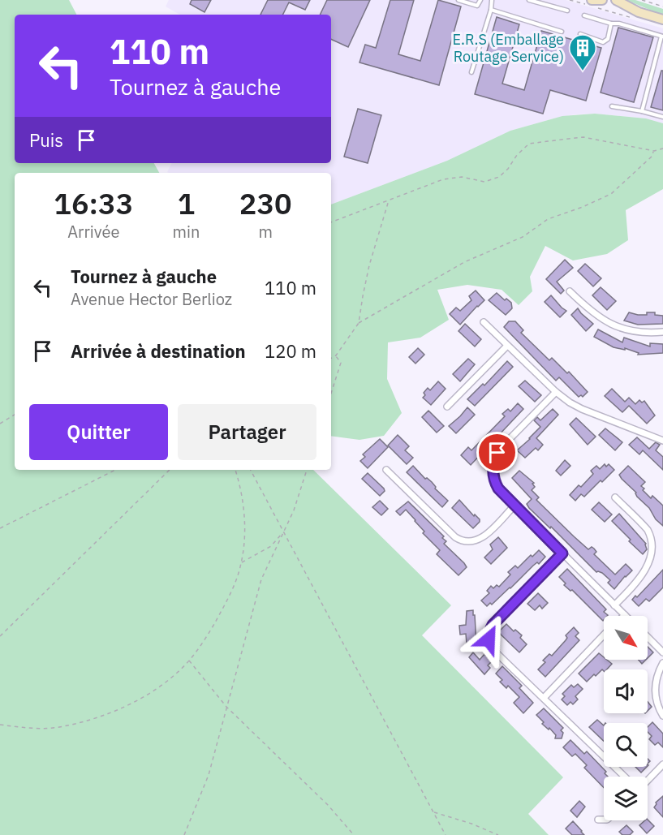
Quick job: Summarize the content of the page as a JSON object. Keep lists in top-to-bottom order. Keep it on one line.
{"places":{"building":["E.R.S (Emballage Routage Service)"]},"north":"bottom right","page":{"turn":["110 m","Tournez à gauche"],"then":"Puis","eta":["16:33","Arrivée","1","min","230","m"],"list":[{"name":"Tournez à gauche","note":"Avenue Hector Berlioz","value":"110 m"},{"name":"Arrivée à destination","value":"120 m"}],"buttons":["Quitter","Partager"]}}
